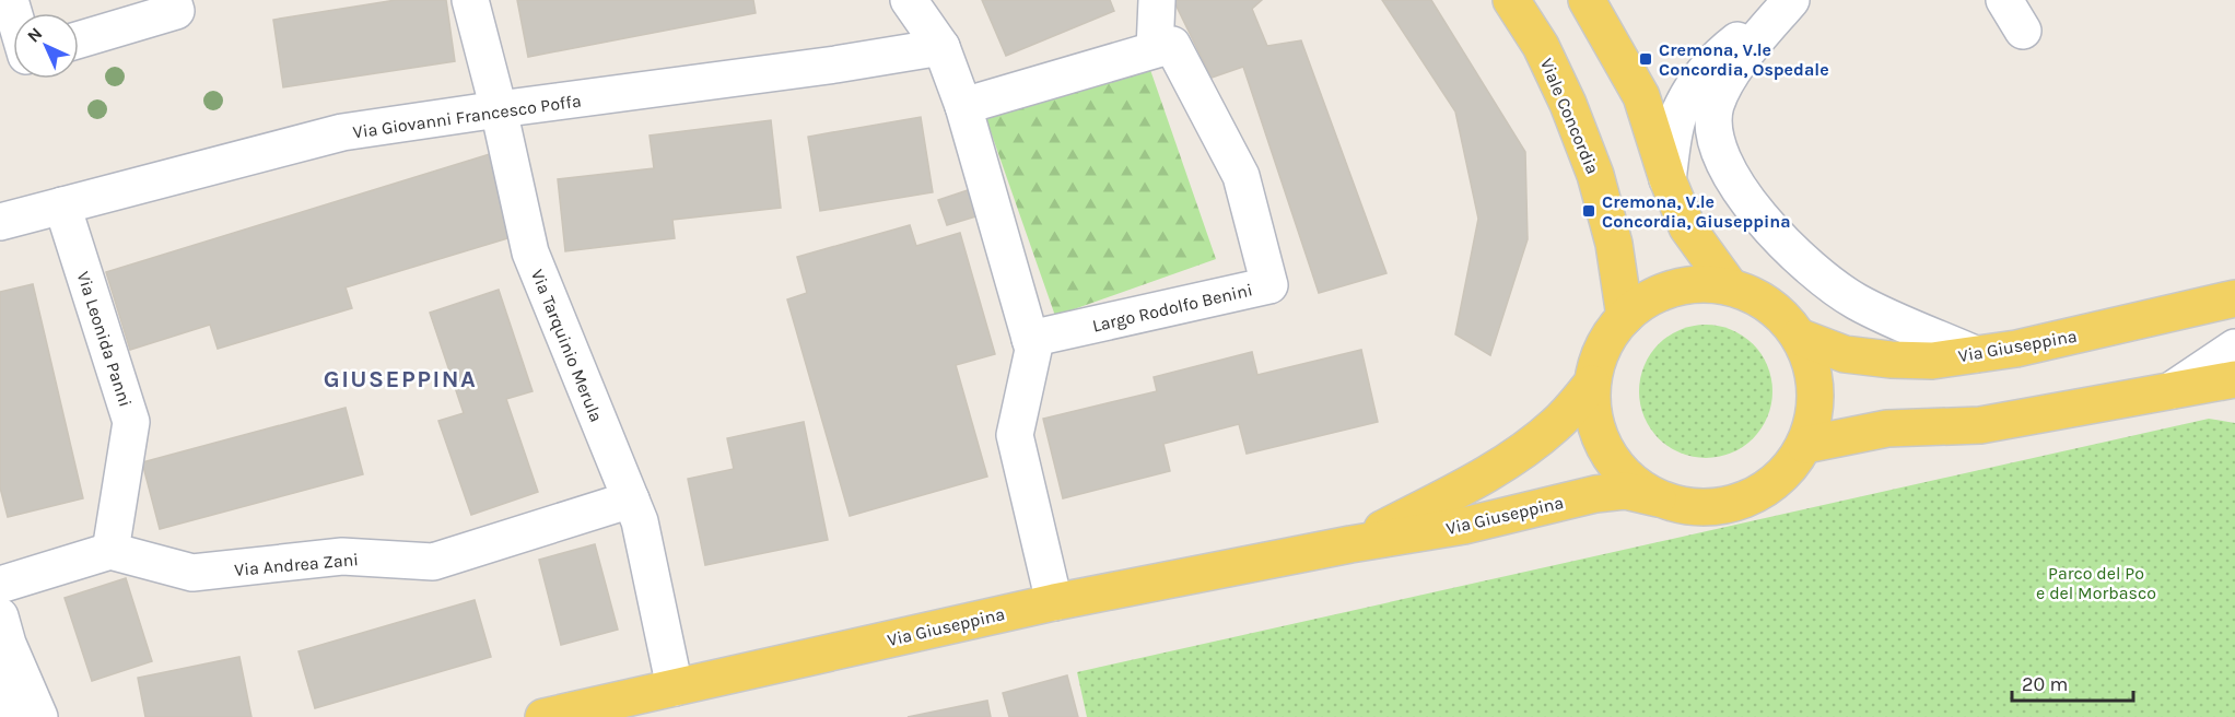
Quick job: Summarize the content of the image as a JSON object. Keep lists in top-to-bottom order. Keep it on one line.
{"streets":{"main road":["Viale Concordia","Via Giuseppina"],"street":["Via Giovanni Francesco Poffa","Largo Rodolfo Benini","Via Leonida Panni","Via Tarquinio Merula","Via Andrea Zani"]},"crossings":[["Via Giovanni Francesco Poffa","Via Leonida Panni"],["Via Giovanni Francesco Poffa","Via Tarquinio Merula"],["Viale Concordia","Via Giuseppina"],["Via Leonida Panni","Via Andrea Zani"],["Via Tarquinio Merula","Via Giuseppina"],["Via Tarquinio Merula","Via Andrea Zani"]],"districts":["GIUSEPPINA"],"parks":["Parco del Po e del Morbasco"],"places":{"transit":["Cremona, V.le Concordia, Ospedale","Cremona, V.le Concordia, Giuseppina"]},"scale_bar":"20 m","north":"top left"}
